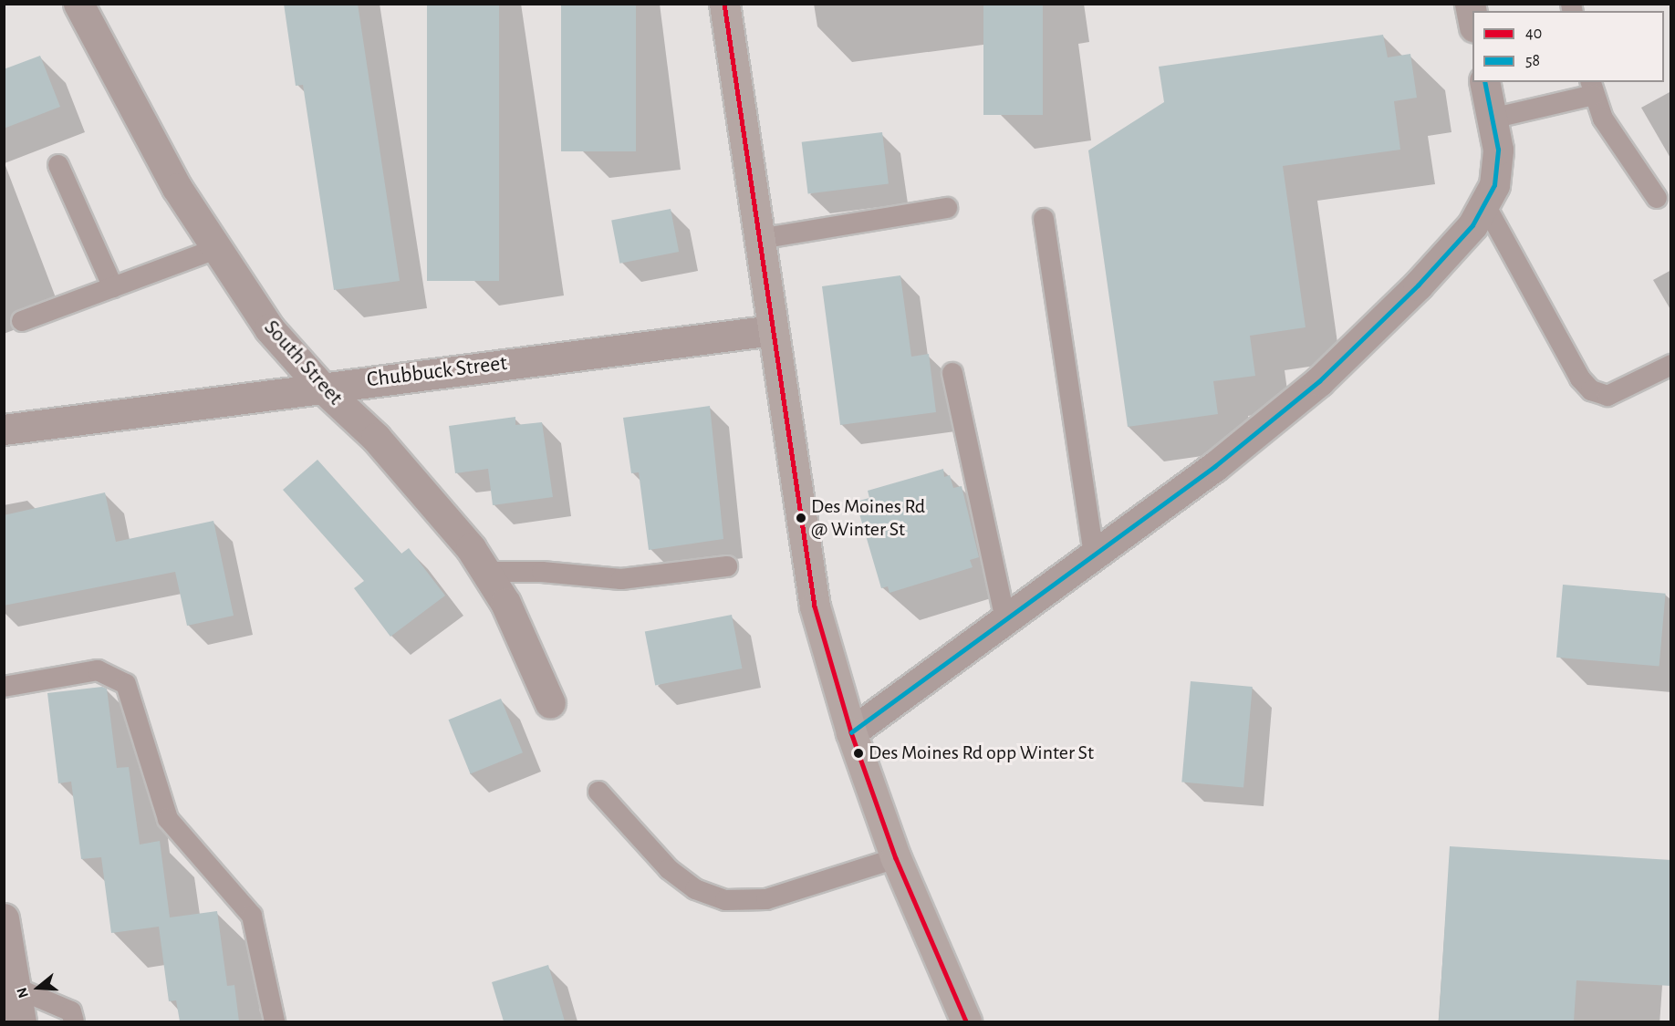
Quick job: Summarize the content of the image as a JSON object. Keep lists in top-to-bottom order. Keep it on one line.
{"streets":{"street":["South Street","Chubbuck Street"]},"crossings":[["South Street","Chubbuck Street"]],"places":["Des Moines Rd @ Winter St","Des Moines Rd opp Winter St"],"lines":["transit line 40","transit line 58"],"legend":["40","58"],"north":"left"}
